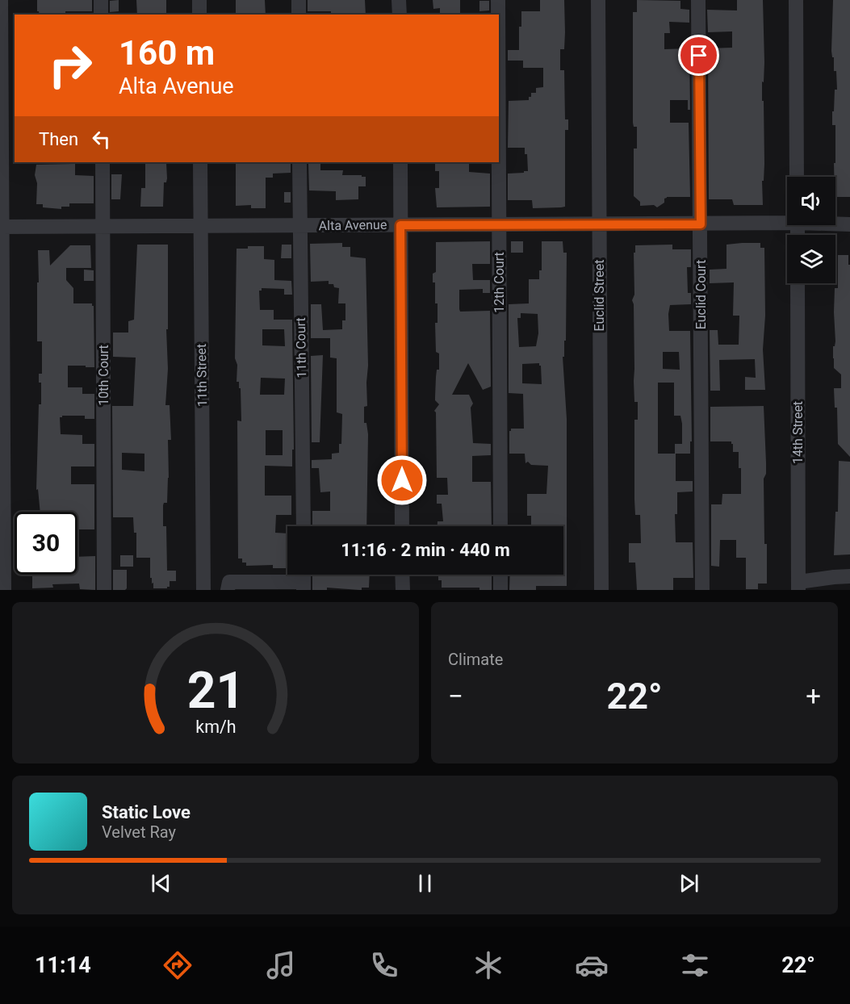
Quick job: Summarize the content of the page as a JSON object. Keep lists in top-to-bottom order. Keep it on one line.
{"streets":{"street":["Alta Avenue","12th Court","Euclid Court","Euclid Street","11th Court","10th Court","11th Street","14th Street"]},"crossings":[["Alta Avenue","12th Court"],["Alta Avenue","Euclid Court"],["Alta Avenue","Euclid Street"],["Alta Avenue","11th Court"],["Alta Avenue","10th Court"],["Alta Avenue","11th Street"]],"page":{"turn":["160 m","Alta Avenue"],"then":"Then","limit":"30","trip":"11:16 · 2 min · 440 m","tile":"Climate","heat":["−","22°","+"],"song":["Static Love","Velvet Ray"],"tabs":["11:14","22°"],"gauge":["21","km/h"]}}
